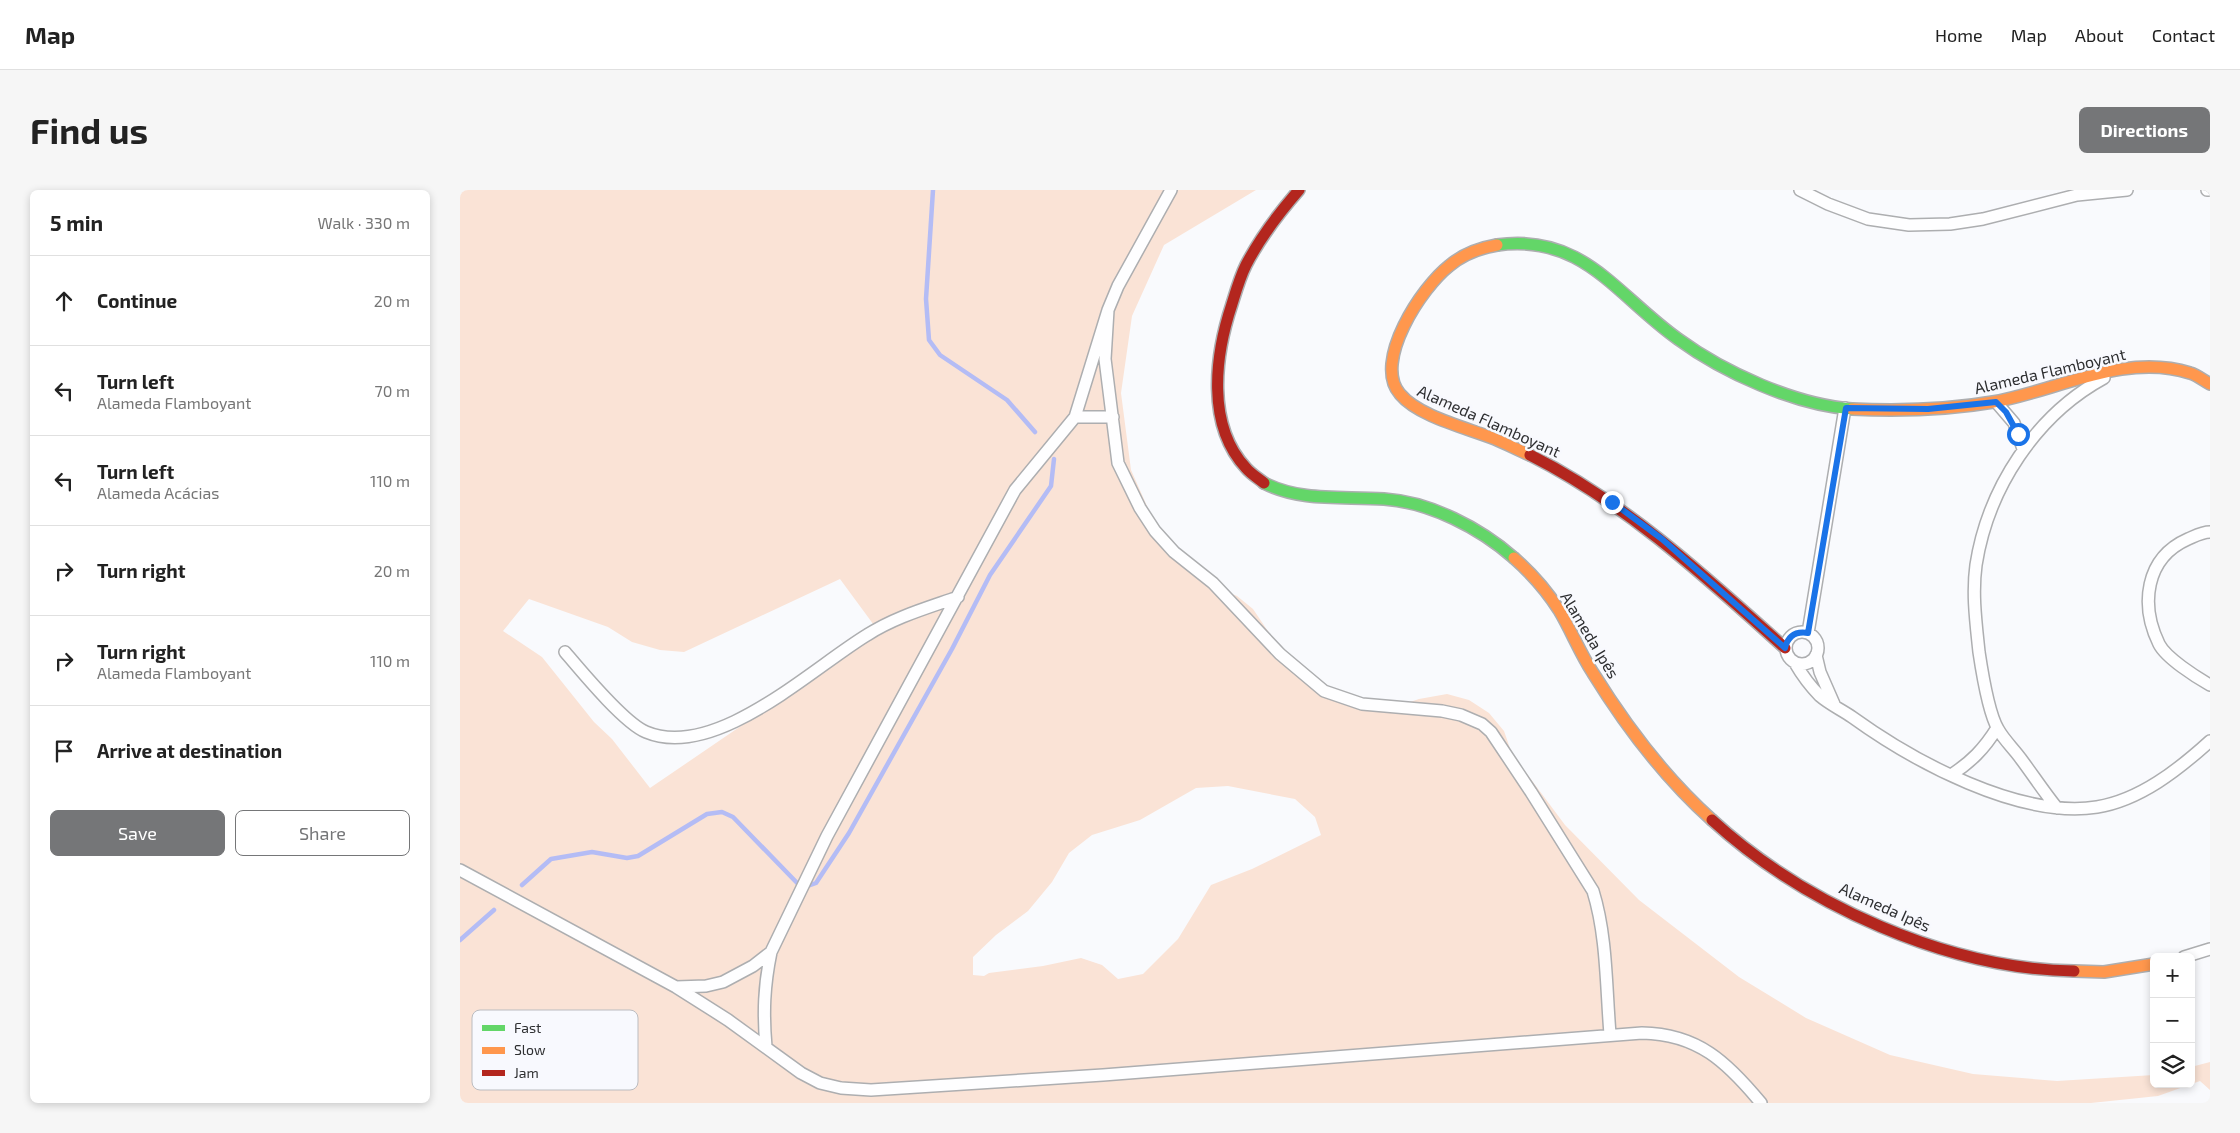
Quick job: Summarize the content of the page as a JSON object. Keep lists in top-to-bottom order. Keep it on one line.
{"streets":{"street":["Alameda Flamboyant","Alameda Ipês"]},"legend":["Fast","Slow","Jam"],"page":{"header":"Map","nav":["Home","Map","About","Contact"],"buttons":["Directions",["Save","Share"]],"title":"Find us","heading":["5 min","Walk · 330 m"],"list":[["Continue","20 m"],["Turn left","Alameda Flamboyant","70 m"],["Turn left","Alameda Acácias","110 m"],["Turn right","20 m"],["Turn right","Alameda Flamboyant","110 m"],"Arrive at destination"],"map_buttons":["+","−"]}}
